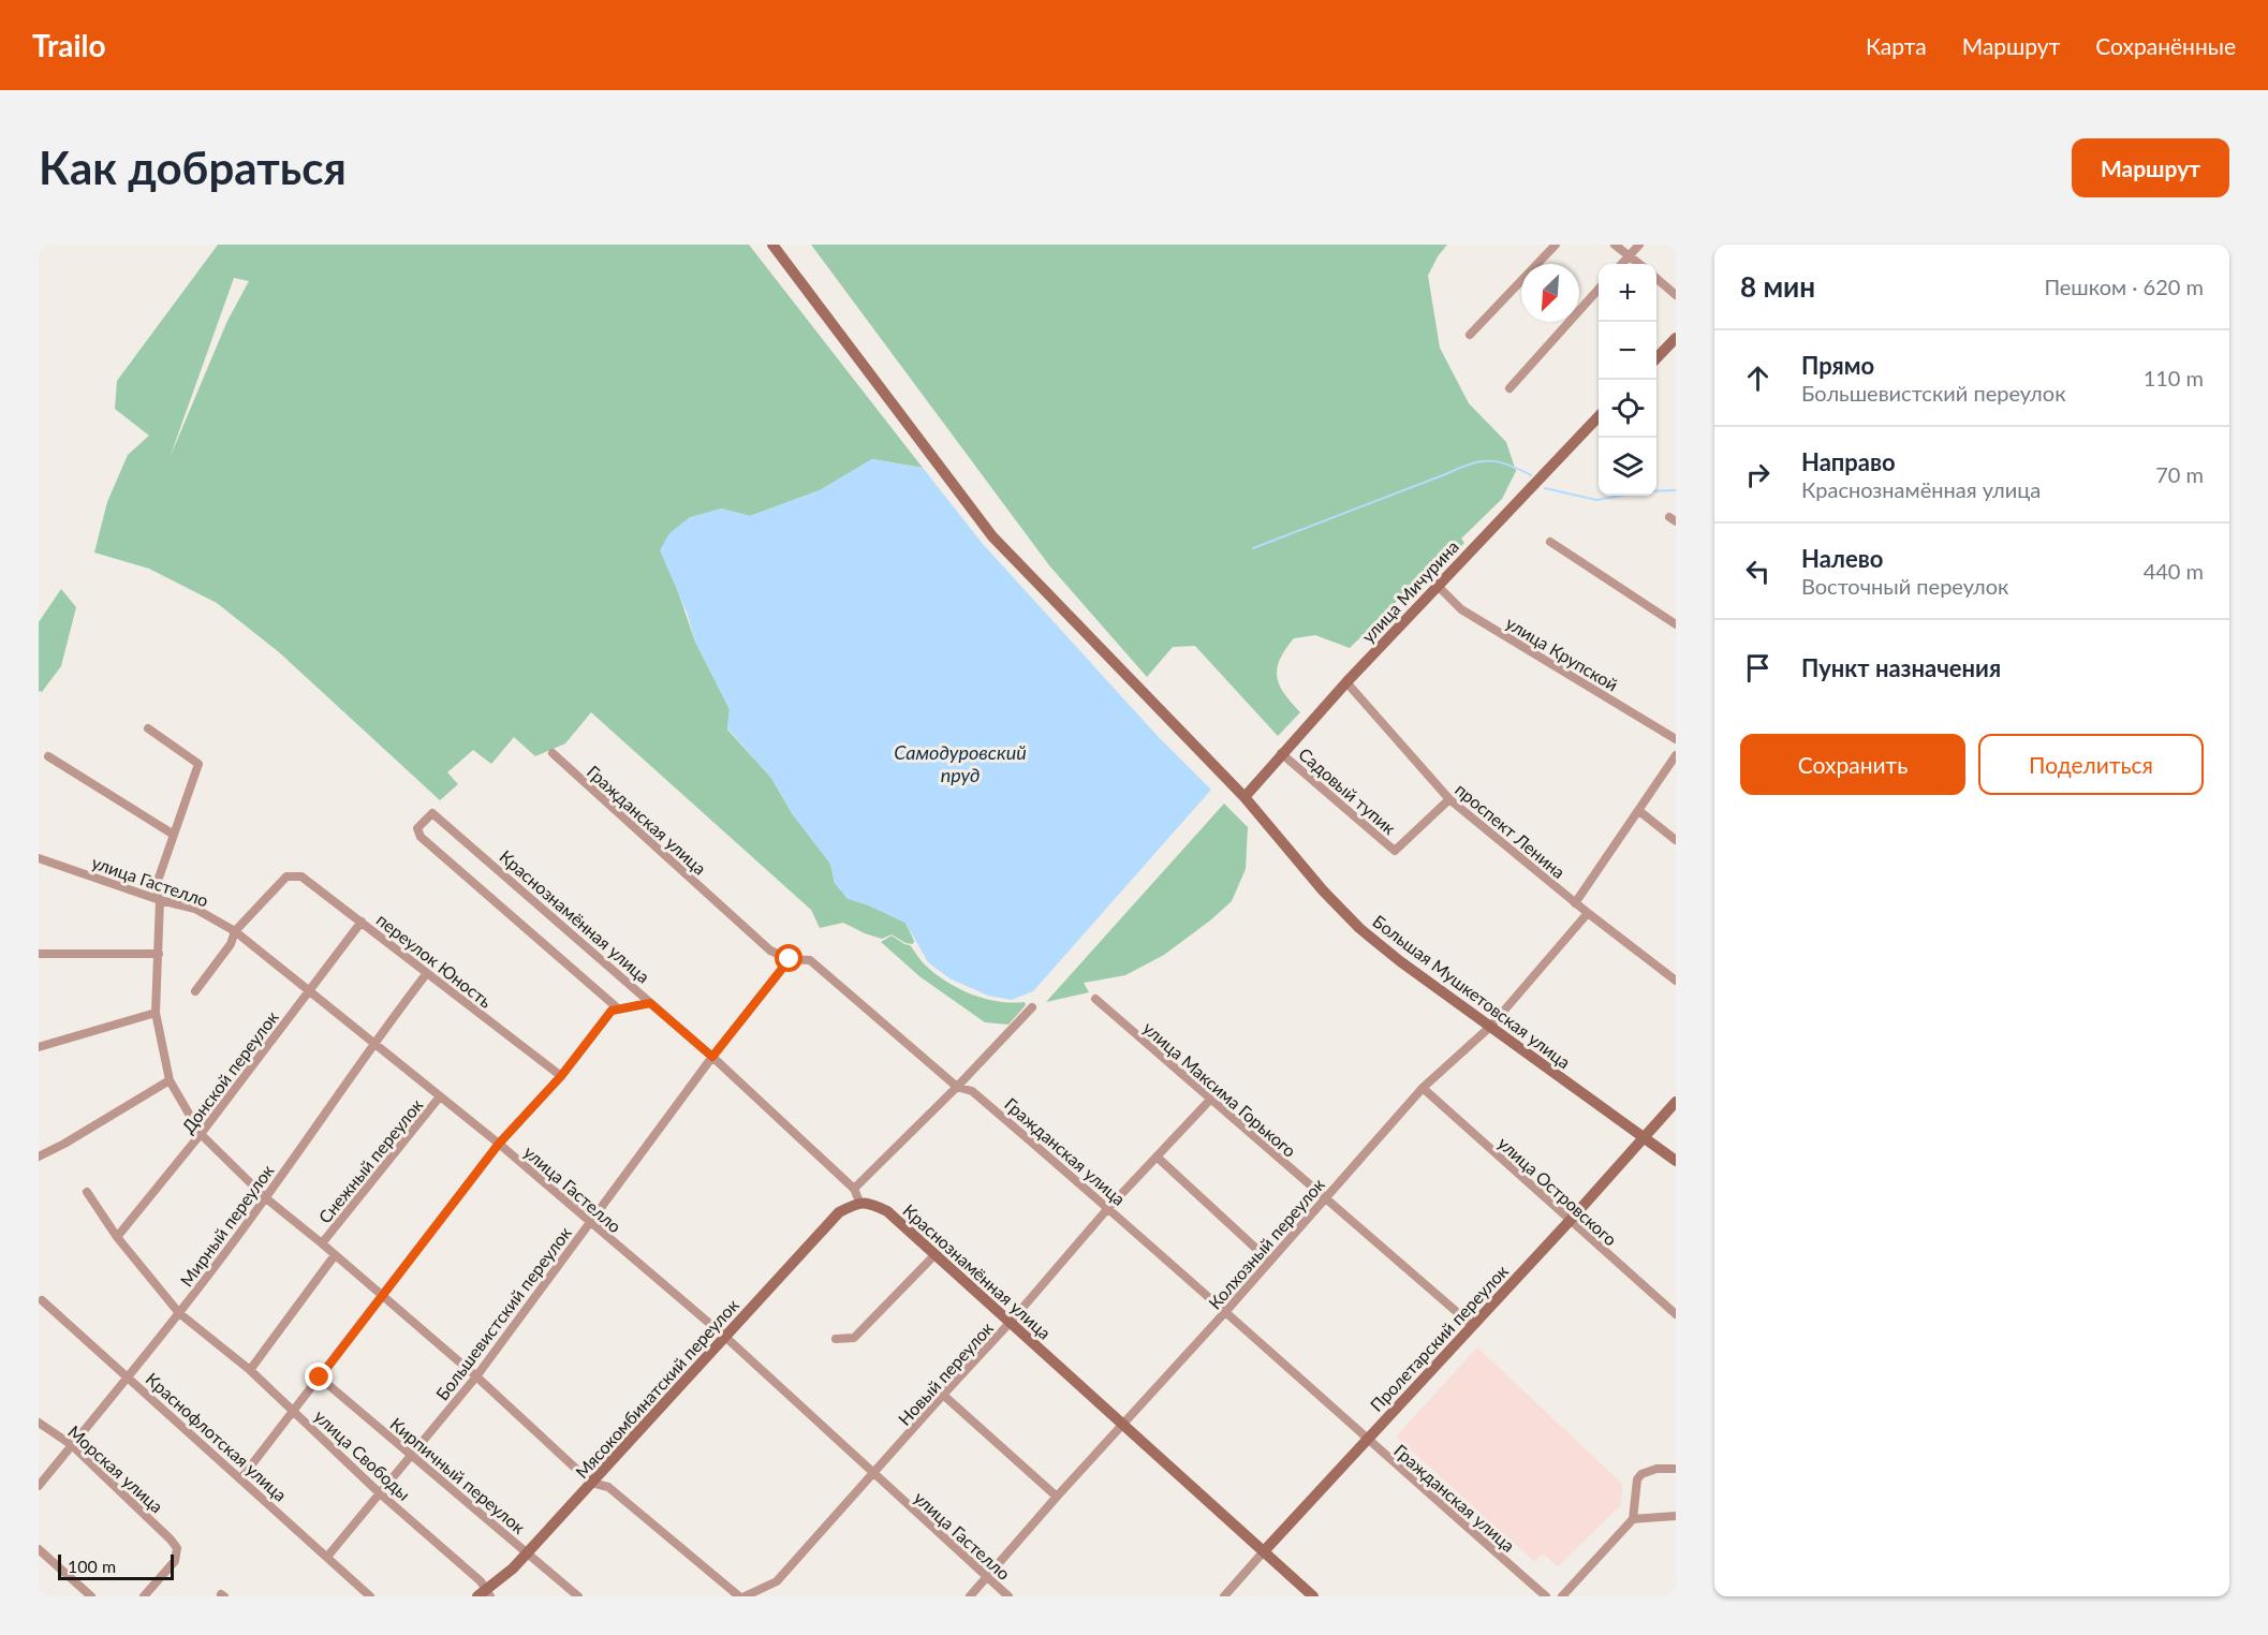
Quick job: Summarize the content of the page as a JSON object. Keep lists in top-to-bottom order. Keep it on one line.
{"streets":{"main road":["улица Мичурина","Краснознамённая улица","Большая Мушкетовская улица","Пролетарский переулок","Мясокомбинатский переулок"],"street":["улица Крупской","Садовый тупик","Гражданская улица","проспект Ленина","улица Гастелло","переулок Юность","Донской переулок","улица Максима Горького","Снежный переулок","улица Островского","Мирный переулок","Колхозный переулок","Большевистский переулок","Новый переулок","Краснофлотская улица","улица Свободы","Морская улица","Кирпичный переулок"]},"crossings":[["улица Мичурина","улица Крупской"],["улица Мичурина","Садовый тупик"],["улица Мичурина","проспект Ленина"],["улица Мичурина","Большая Мушкетовская улица"],["Садовый тупик","проспект Ленина"],["Гражданская улица","Колхозный переулок"],["Гражданская улица","Большевистский переулок"],["Гражданская улица","Пролетарский переулок"],["Гражданская улица","Новый переулок"],["проспект Ленина","Колхозный переулок"],["улица Гастелло","переулок Юность"],["улица Гастелло","Донской переулок"],["улица Гастелло","Снежный переулок"],["улица Гастелло","Мирный переулок"],["улица Гастелло","Колхозный переулок"],["улица Гастелло","Большевистский переулок"],["улица Гастелло","Новый переулок"],["улица Гастелло","Мясокомбинатский переулок"],["Краснознамённая улица","Колхозный переулок"],["Краснознамённая улица","Большевистский переулок"],["Краснознамённая улица","Пролетарский переулок"],["Краснознамённая улица","Новый переулок"],["Краснознамённая улица","Мясокомбинатский переулок"],["переулок Юность","Донской переулок"],["переулок Юность","Мирный переулок"],["Большая Мушкетовская улица","Колхозный переулок"],["Большая Мушкетовская улица","Пролетарский переулок"],["Донской переулок","улица Свободы"],["улица Максима Горького","Колхозный переулок"],["улица Максима Горького","Пролетарский переулок"],["улица Максима Горького","Новый переулок"],["улица Островского","Колхозный переулок"],["улица Островского","Пролетарский переулок"],["Мирный переулок","Краснофлотская улица"],["Мирный переулок","улица Свободы"],["Мирный переулок","Морская улица"],["Большевистский переулок","Краснофлотская улица"],["Большевистский переулок","улица Свободы"],["Большевистский переулок","Кирпичный переулок"],["Мясокомбинатский переулок","улица Свободы"],["Мясокомбинатский переулок","Кирпичный переулок"]],"water":["Самодуровский пруд"],"scale_bar":"100 m","north":"bottom left","page":{"header":"Trailo","nav":["Карта","Маршрут","Сохранённые"],"buttons":["Маршрут",["Сохранить","Поделиться"]],"title":"Как добраться","heading":["8 мин","Пешком · 620 m"],"map_buttons":["+","−"],"list":[["Прямо","Большевистский переулок","110 m"],["Направо","Краснознамённая улица","70 m"],["Налево","Восточный переулок","440 m"],"Пункт назначения"],"scale":"100 m"}}
